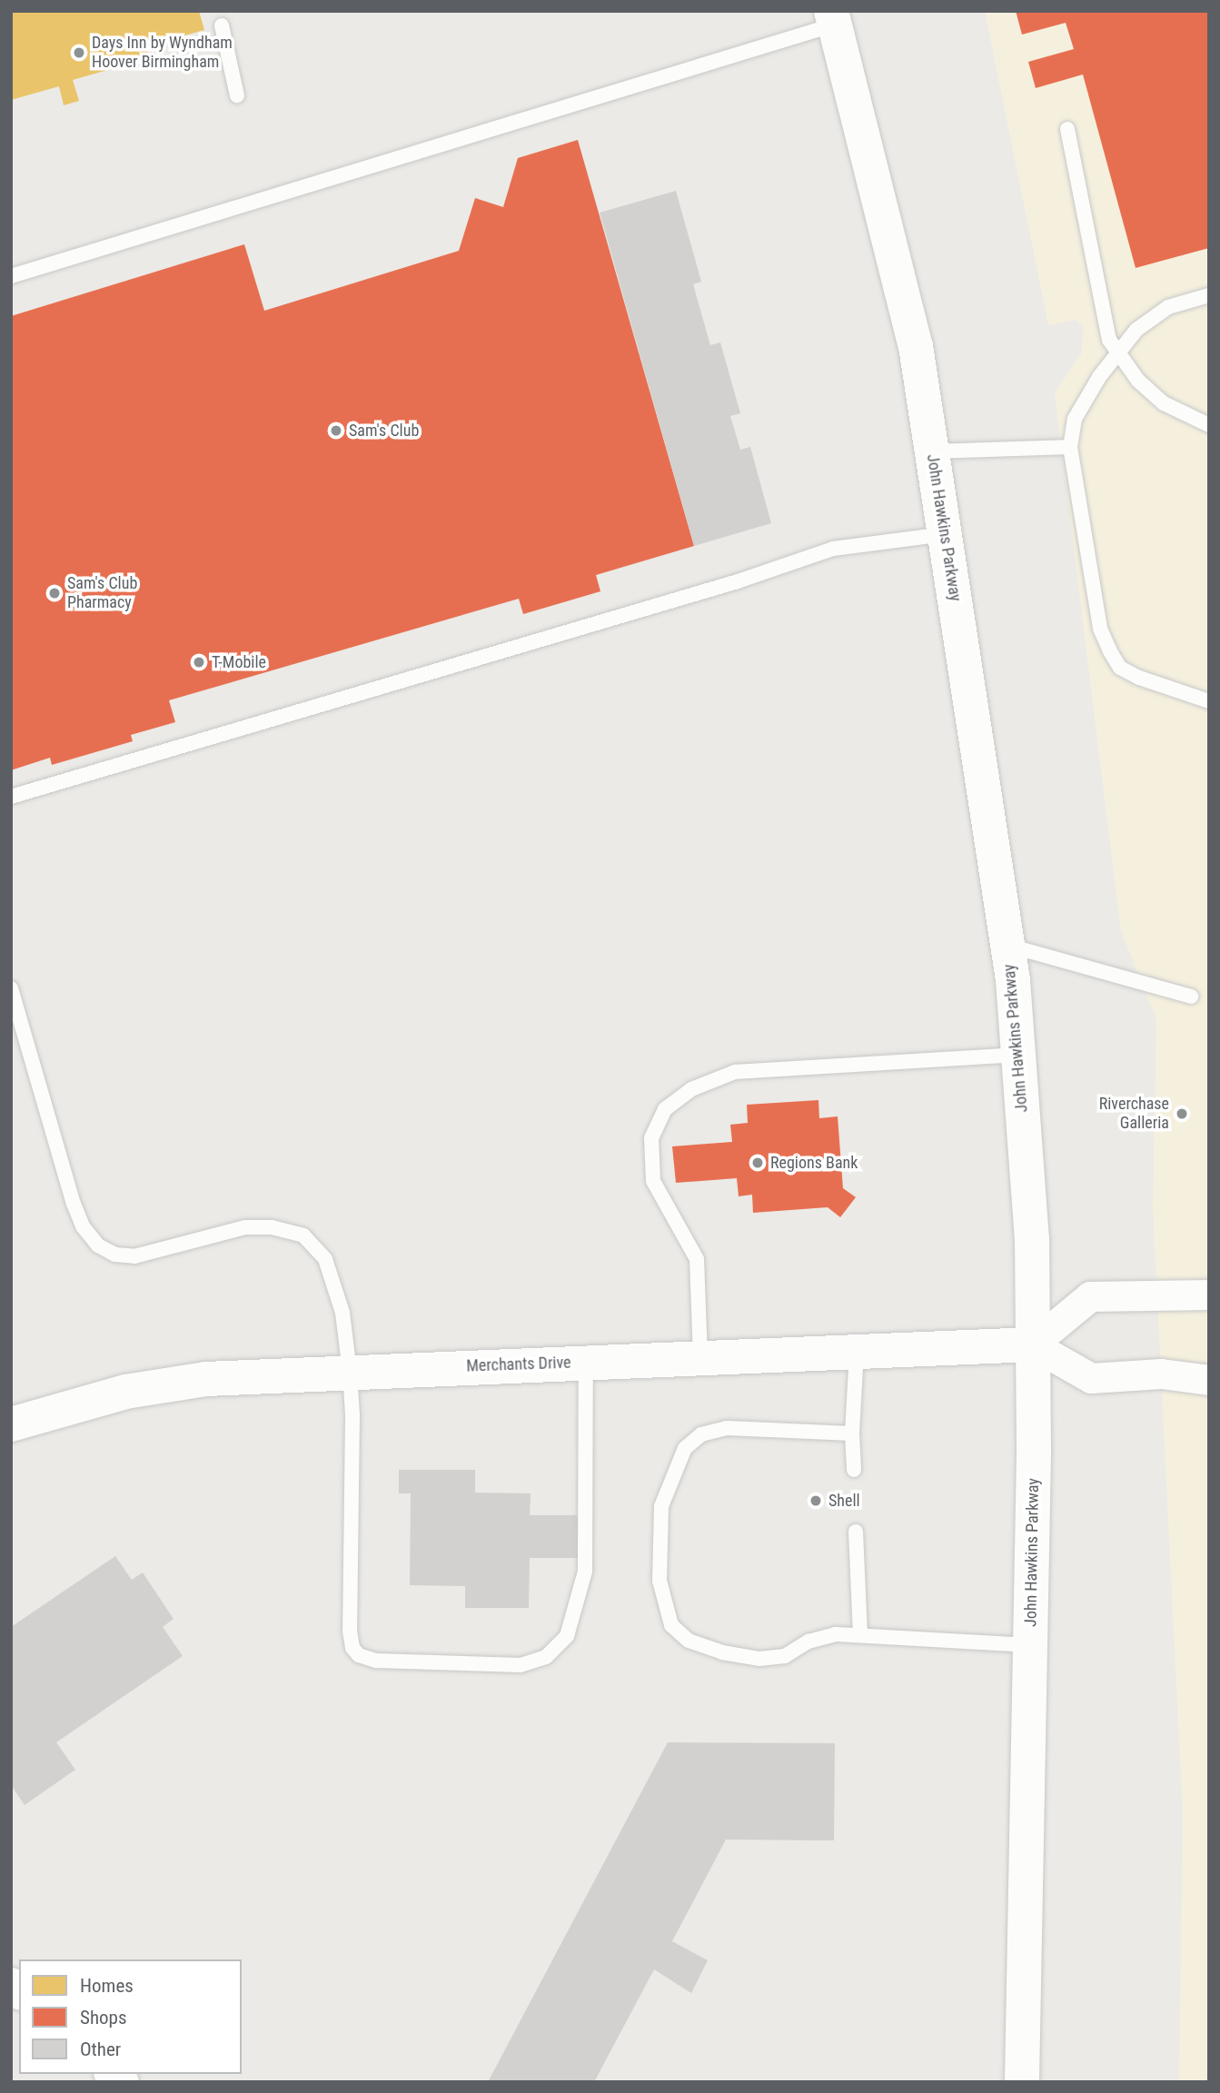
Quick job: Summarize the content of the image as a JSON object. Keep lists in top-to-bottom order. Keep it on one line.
{"streets":{"main road":["John Hawkins Parkway","Merchants Drive"]},"crossings":[["John Hawkins Parkway","Merchants Drive"]],"places":["Days Inn by Wyndham Hoover Birmingham","Sam's Club","Sam's Club Pharmacy","T-Mobile","Riverchase Galleria","Regions Bank","Shell"],"legend":["Homes","Shops","Other"]}
